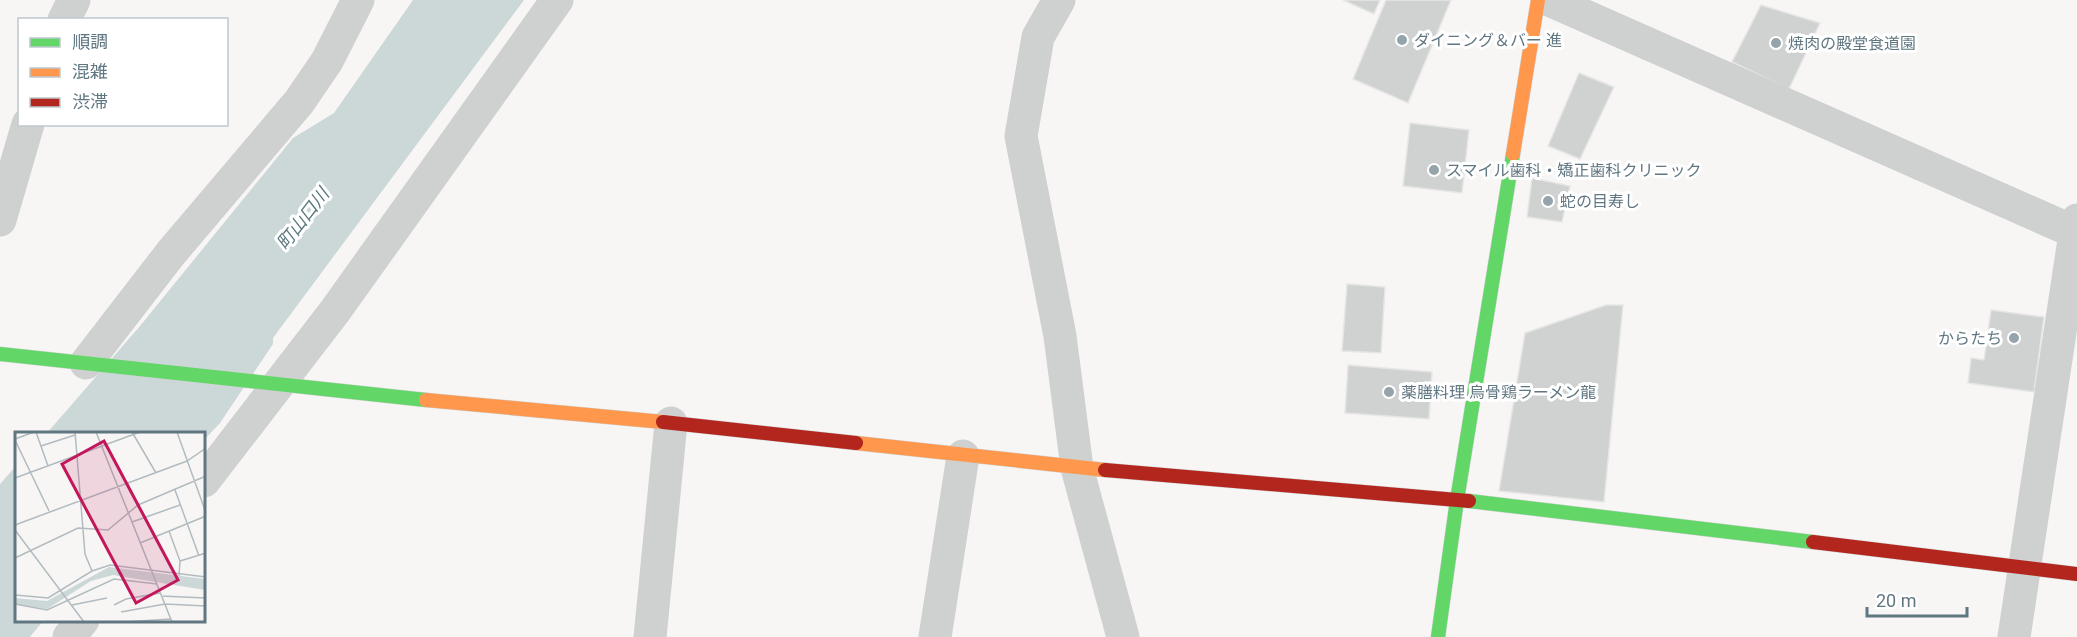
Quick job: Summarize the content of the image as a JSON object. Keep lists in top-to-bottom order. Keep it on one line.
{"water":["町山口川"],"places":["ダイニング＆バー 進","焼肉の殿堂食道園","スマイル歯科・矯正歯科クリニック","蛇の目寿し","からたち","薬膳料理 烏骨鶏ラーメン龍"],"legend":["順調","混雑","渋滞"],"scale_bar":"20 m"}
